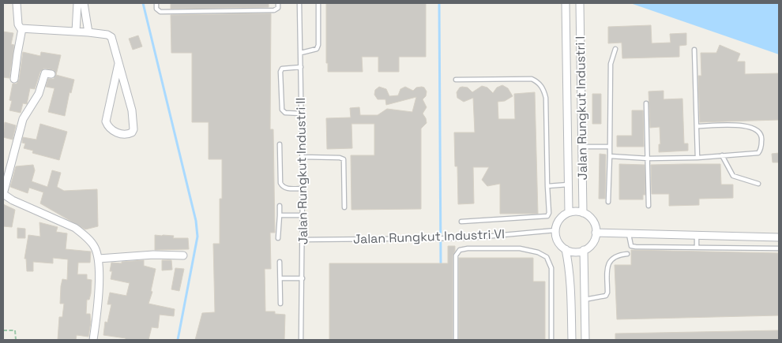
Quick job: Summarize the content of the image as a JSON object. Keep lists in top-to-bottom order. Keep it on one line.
{"streets":{"street":["Jalan Rungkut Industri I"],"lane":["Jalan Rungkut Industri II","Jalan Rungkut Industri VI"]},"crossings":[["Jalan Rungkut Industri I","Jalan Rungkut Industri VI"],["Jalan Rungkut Industri II","Jalan Rungkut Industri VI"]]}
